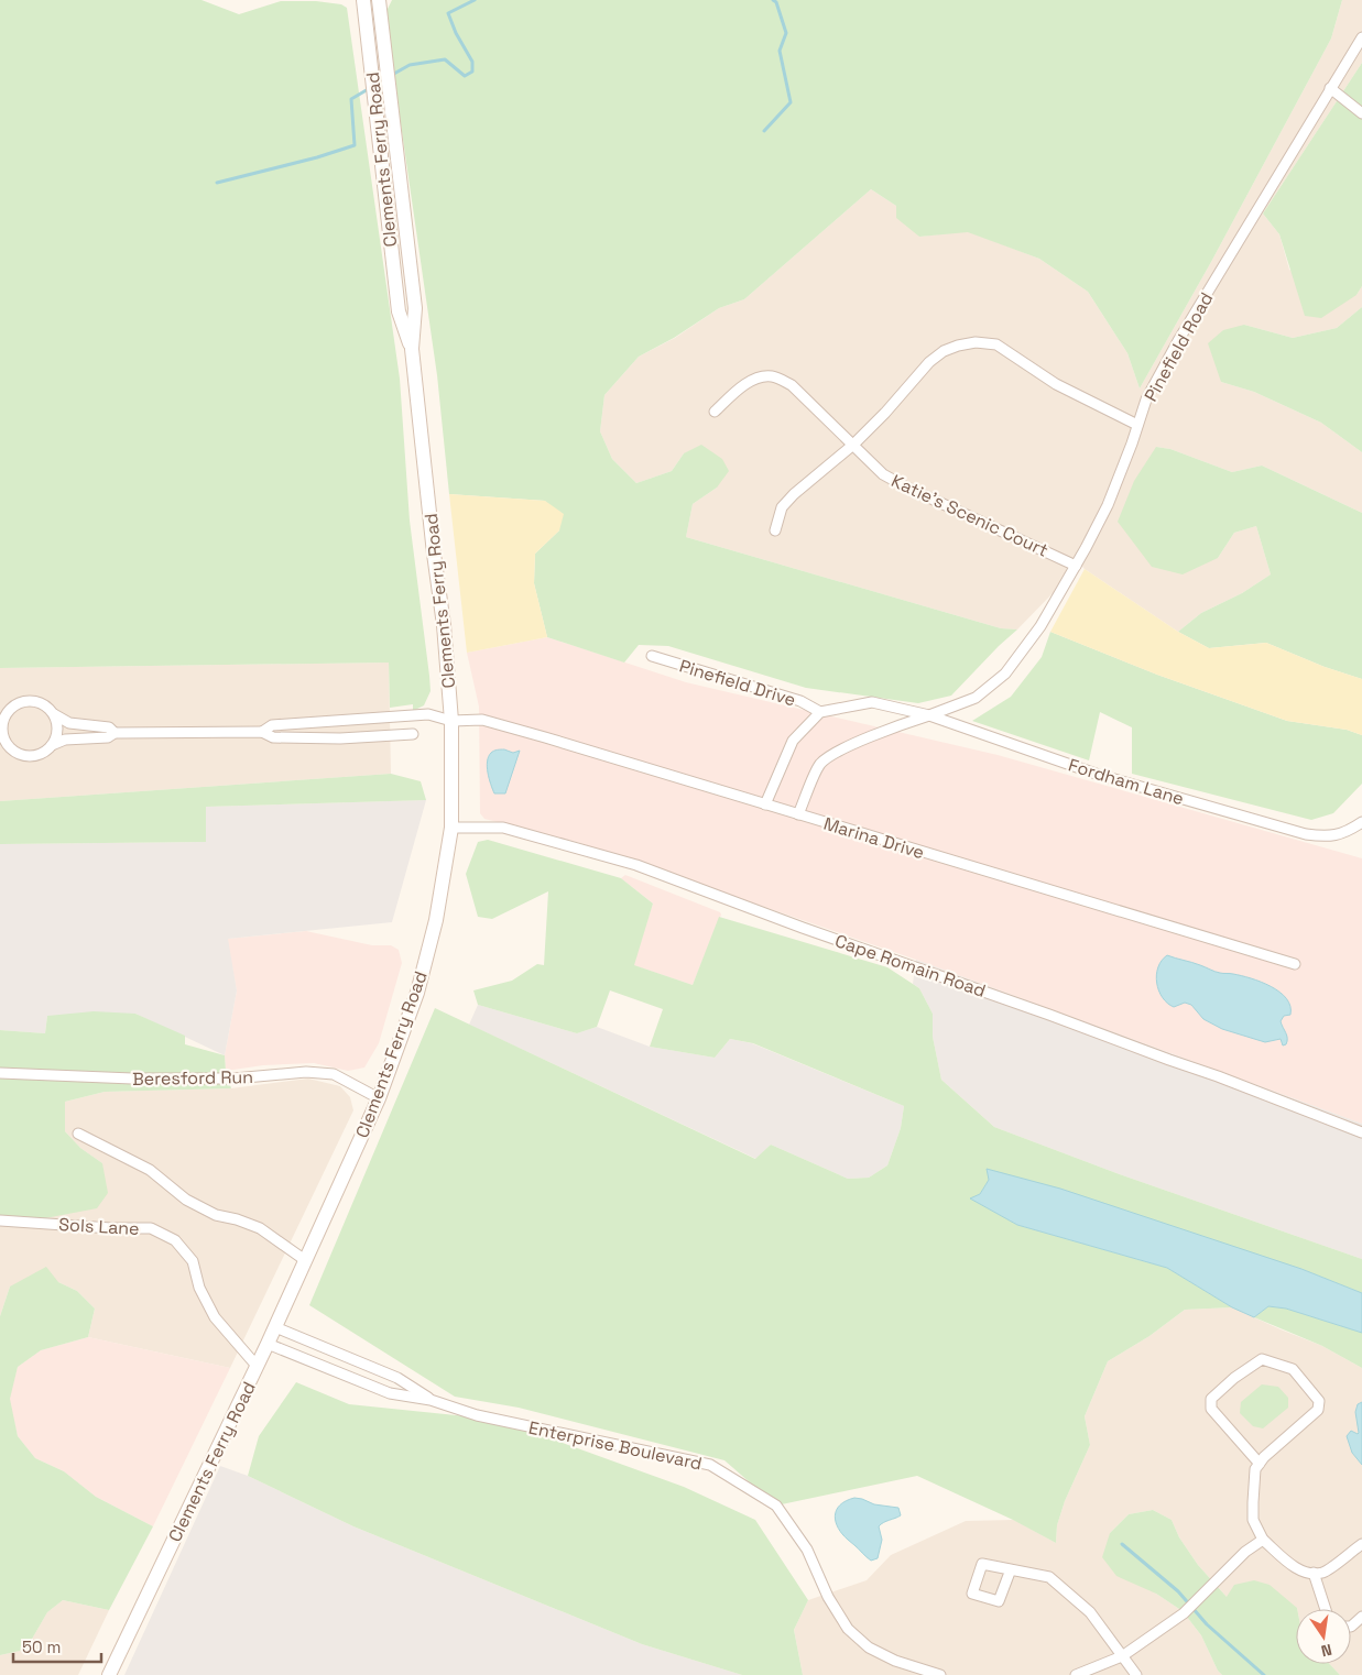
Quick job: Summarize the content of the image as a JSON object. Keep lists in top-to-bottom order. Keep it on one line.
{"streets":{"main road":["Clements Ferry Road"],"street":["Pinefield Road","Katie's Scenic Court","Pinefield Drive","Fordham Lane","Marina Drive","Cape Romain Road","Beresford Run","Sols Lane","Enterprise Boulevard"]},"crossings":[["Clements Ferry Road","Marina Drive"],["Clements Ferry Road","Cape Romain Road"],["Clements Ferry Road","Beresford Run"],["Clements Ferry Road","Sols Lane"],["Clements Ferry Road","Enterprise Boulevard"],["Pinefield Road","Katie's Scenic Court"],["Pinefield Road","Fordham Lane"],["Pinefield Road","Marina Drive"]],"scale_bar":"50 m","north":"bottom"}
